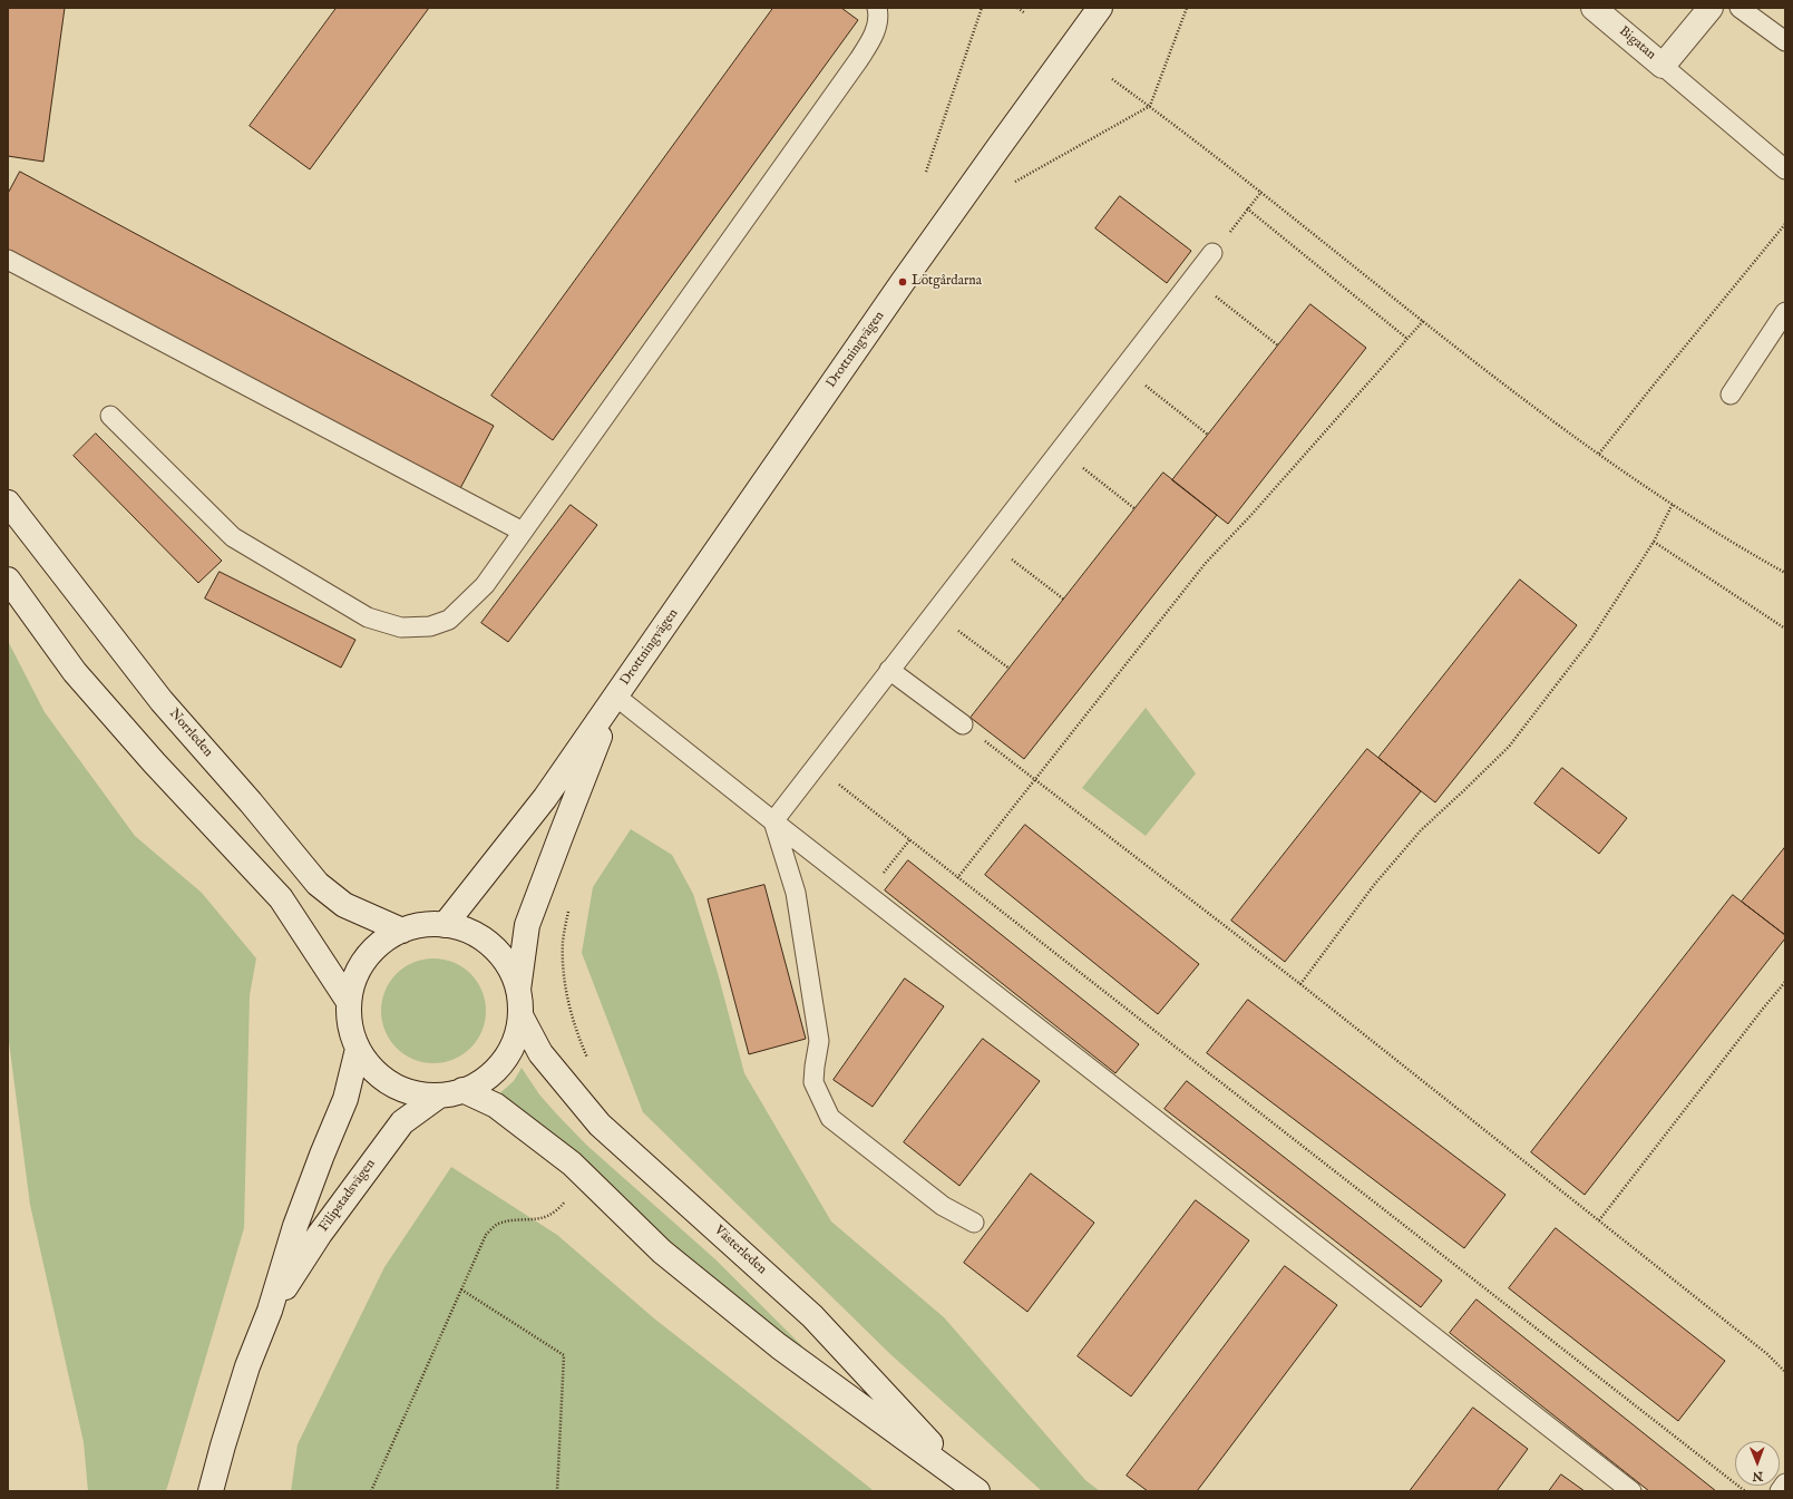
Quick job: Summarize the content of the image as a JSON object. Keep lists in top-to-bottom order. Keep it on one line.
{"streets":{"main road":["Bigatan","Drottningvägen","Norrleden","Filipstadsvägen","Västerleden"]},"crossings":[["Filipstadsvägen","Västerleden"]],"places":["Lötgårdarna"],"north":"bottom"}
